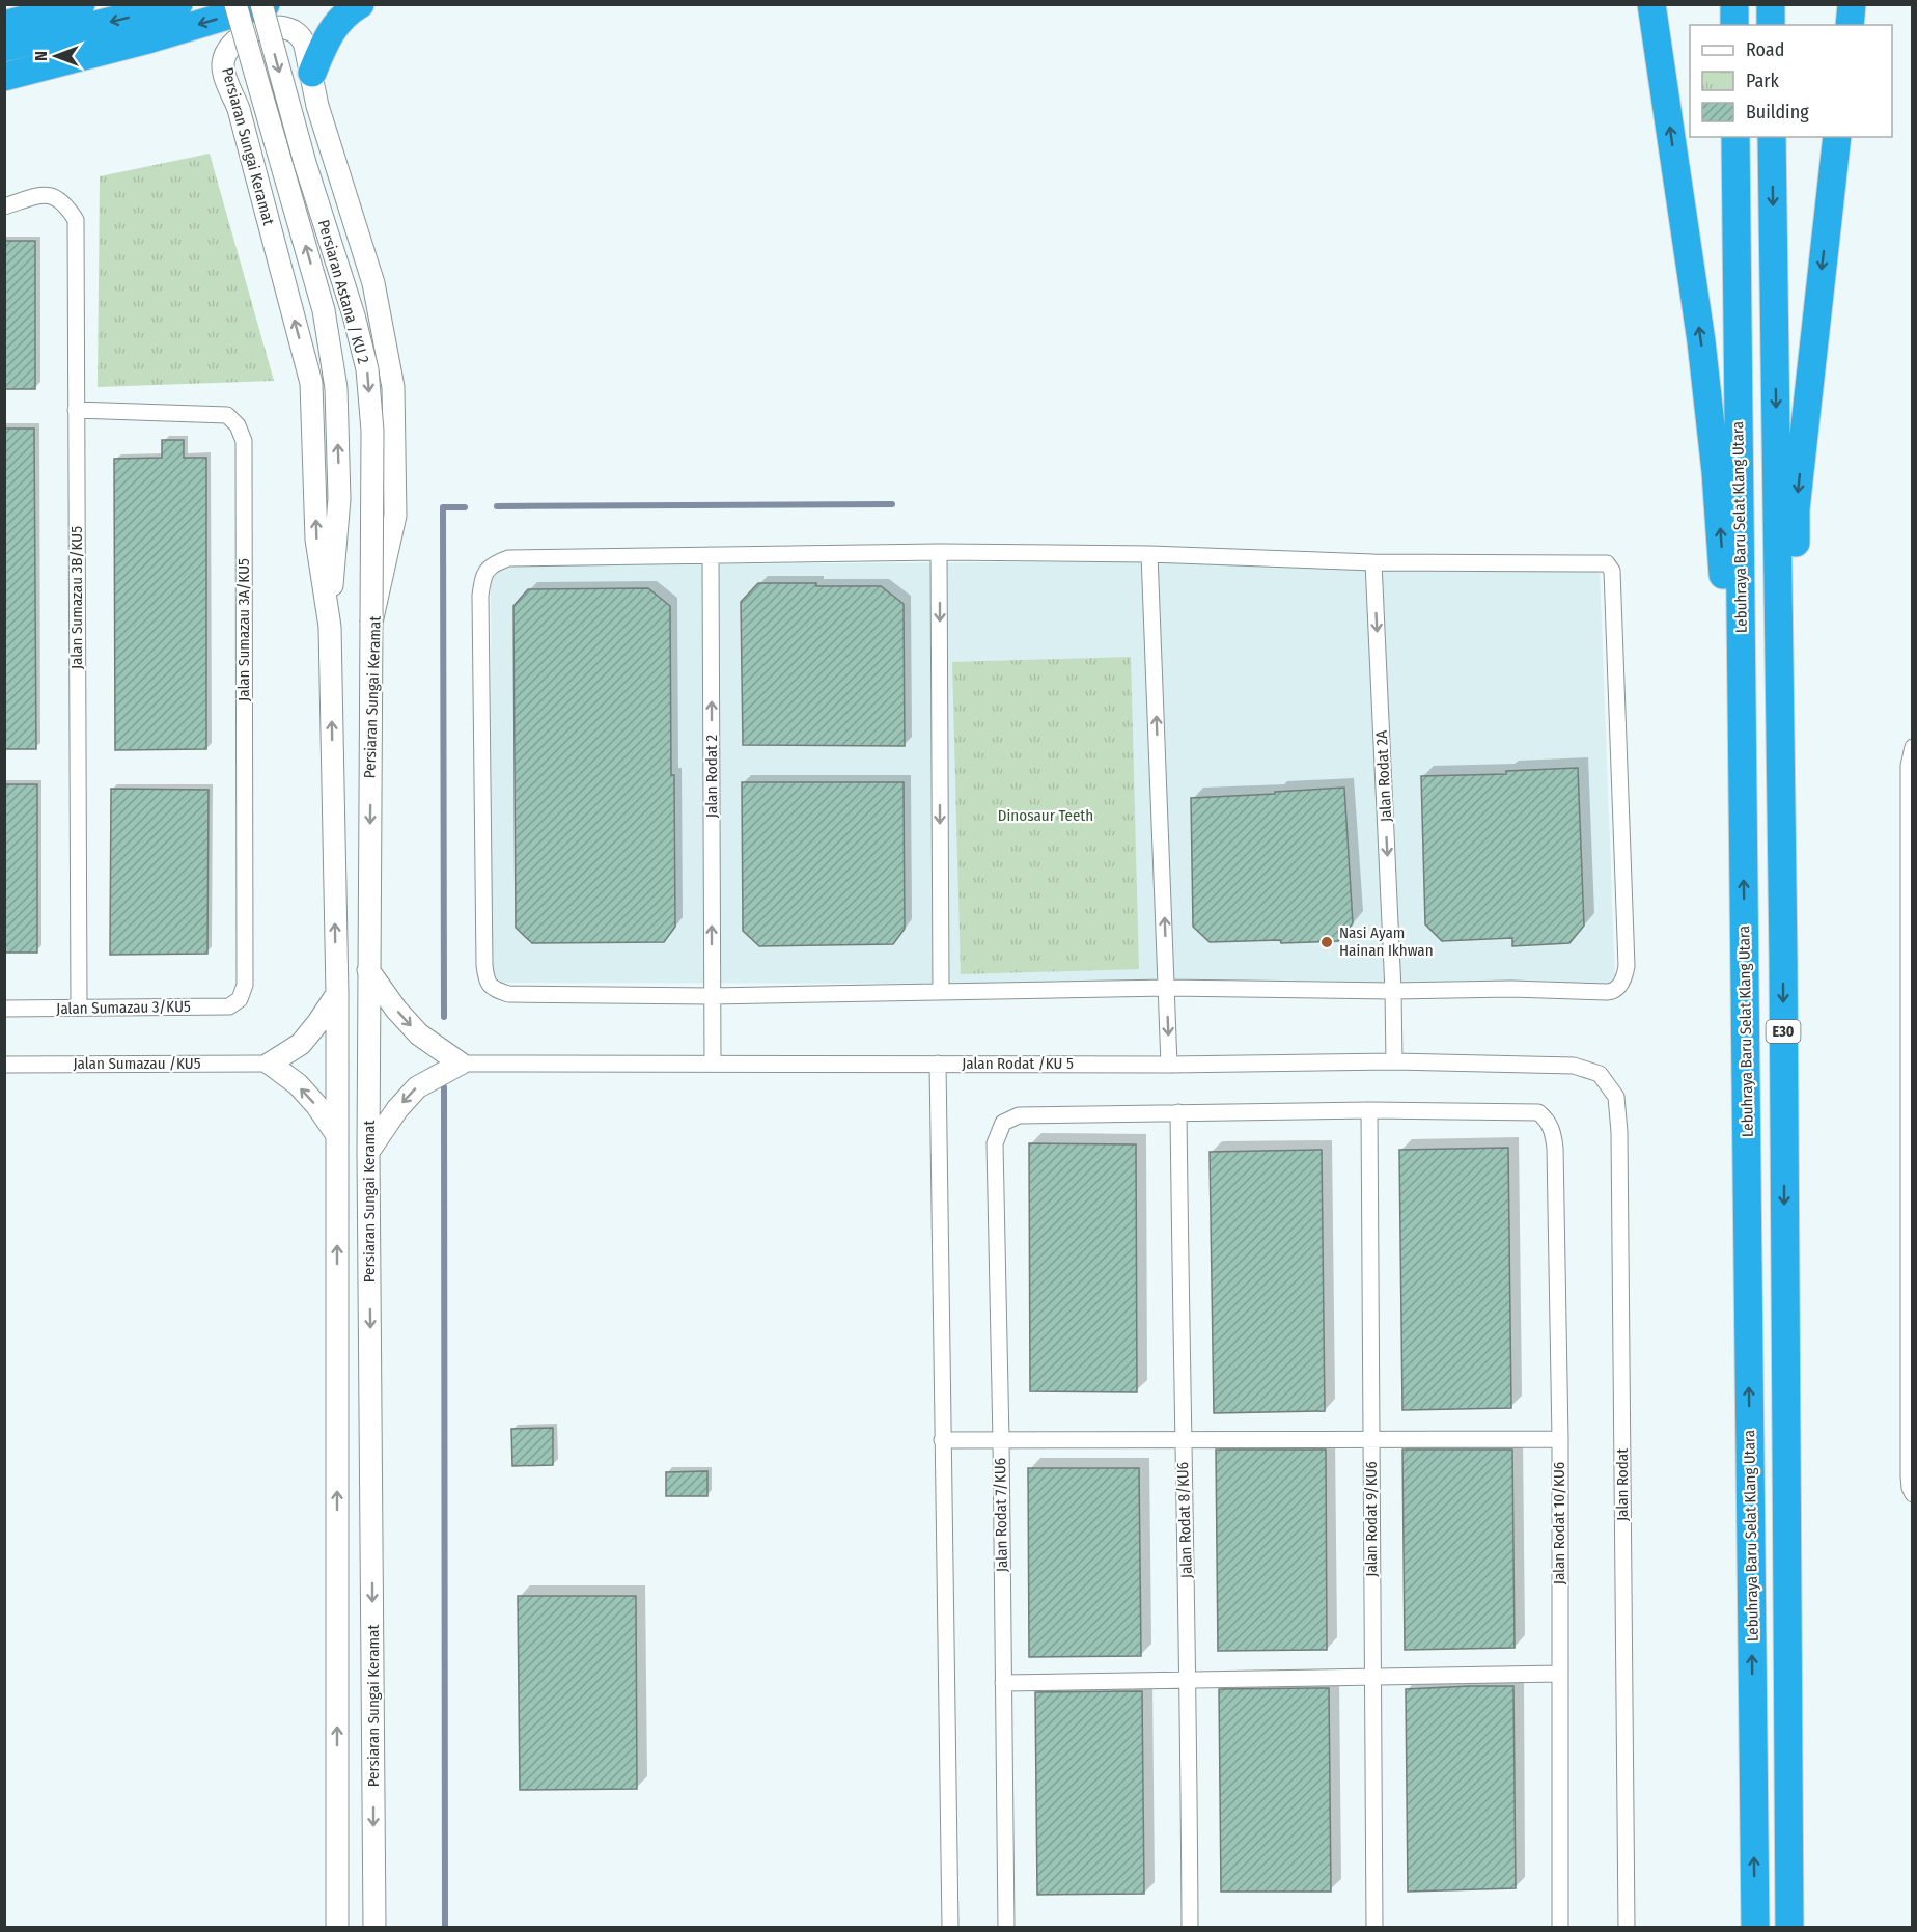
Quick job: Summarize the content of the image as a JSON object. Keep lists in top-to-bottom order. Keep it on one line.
{"streets":{"highway":["Lebuhraya Baru Selat Klang Utara","E30"],"street":["Persiaran Sungai Keramat","Persiaran Astana / KU 2","Jalan Sumazau 3B/KU5","Jalan Sumazau 3A/KU5","Jalan Rodat 2","Jalan Rodat 2A","Jalan Sumazau 3/KU5","Jalan Sumazau /KU5","Jalan Rodat /KU 5","Jalan Rodat","Jalan Rodat 7/KU6","Jalan Rodat 9/KU6","Jalan Rodat 8/KU6","Jalan Rodat 10/KU6"]},"crossings":[["Persiaran Sungai Keramat","Persiaran Astana / KU 2"],["Jalan Sumazau 3B/KU5","Jalan Sumazau 3A/KU5"],["Jalan Sumazau 3B/KU5","Jalan Sumazau 3/KU5"],["Jalan Sumazau 3A/KU5","Jalan Sumazau 3/KU5"],["Jalan Rodat 2","Jalan Rodat /KU 5"],["Jalan Rodat 2A","Jalan Rodat /KU 5"],["Jalan Rodat /KU 5","Jalan Rodat"],["Jalan Rodat 7/KU6","Jalan Rodat 8/KU6"],["Jalan Rodat 9/KU6","Jalan Rodat 10/KU6"]],"one_way":["Jalan Rodat 2","Jalan Rodat 2A"],"parks":["Dinosaur Teeth"],"places":["Nasi Ayam Hainan Ikhwan"],"legend":["Road","Park","Building"],"north":"left"}
